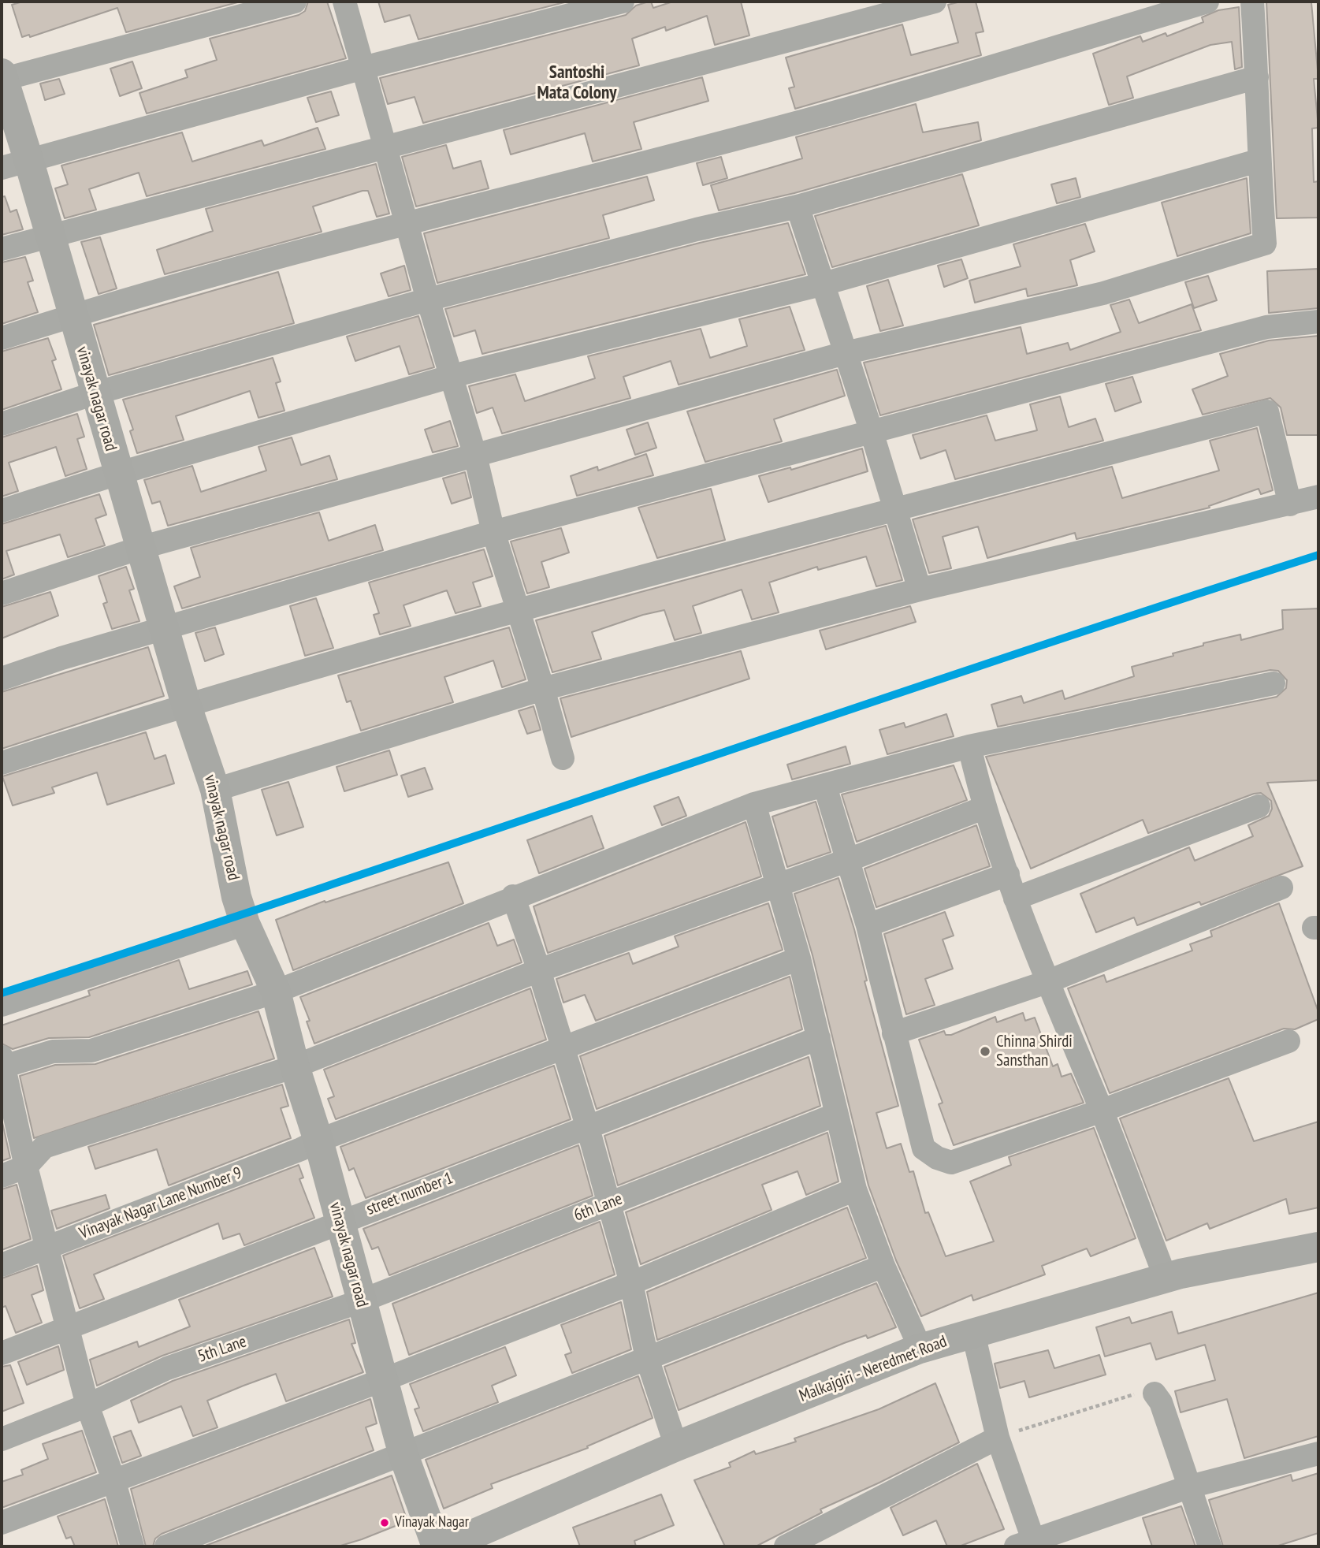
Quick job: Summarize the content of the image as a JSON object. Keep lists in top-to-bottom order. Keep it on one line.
{"streets":{"street":["vinayak nagar road","street number 1","Vinayak Nagar Lane Number 9","6th Lane","5th Lane","Malkajgiri - Neredmet Road"]},"crossings":[["vinayak nagar road","street number 1"],["vinayak nagar road","Vinayak Nagar Lane Number 9"],["vinayak nagar road","6th Lane"],["vinayak nagar road","5th Lane"],["6th Lane","5th Lane"]],"districts":["Santoshi Mata Colony"],"places":["Chinna Shirdi Sansthan","Vinayak Nagar"]}
